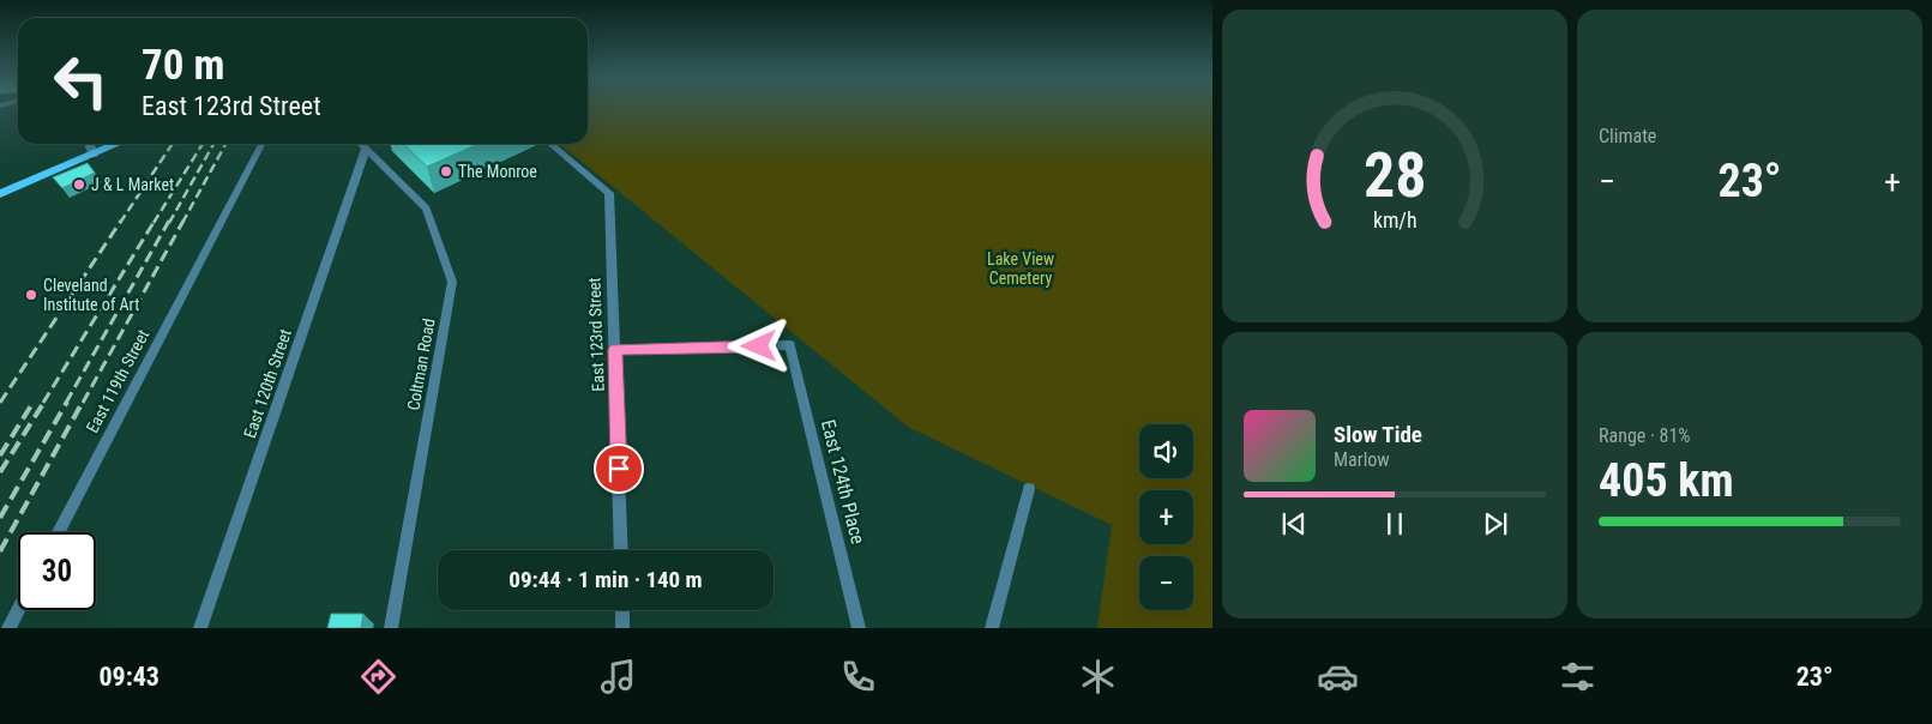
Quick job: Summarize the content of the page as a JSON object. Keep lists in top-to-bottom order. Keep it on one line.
{"streets":{"street":["East 123rd Street","Coltman Road","East 119th Street","East 120th Street","East 124th Place"]},"crossings":[["East 123rd Street","East 124th Place"],["Coltman Road","East 120th Street"]],"parks":["Lake View Cemetery"],"places":["The Monroe","J & L Market","Cleveland Institute of Art"],"page":{"tile":["Climate",["Range · 81%","405 km"]],"turn":["70 m","East 123rd Street"],"heat":["−","23°","+"],"song":["Slow Tide","Marlow"],"map_buttons":["+","−"],"limit":"30","trip":"09:44 · 1 min · 140 m","tabs":["09:43","23°"],"gauge":["28","km/h"]}}
